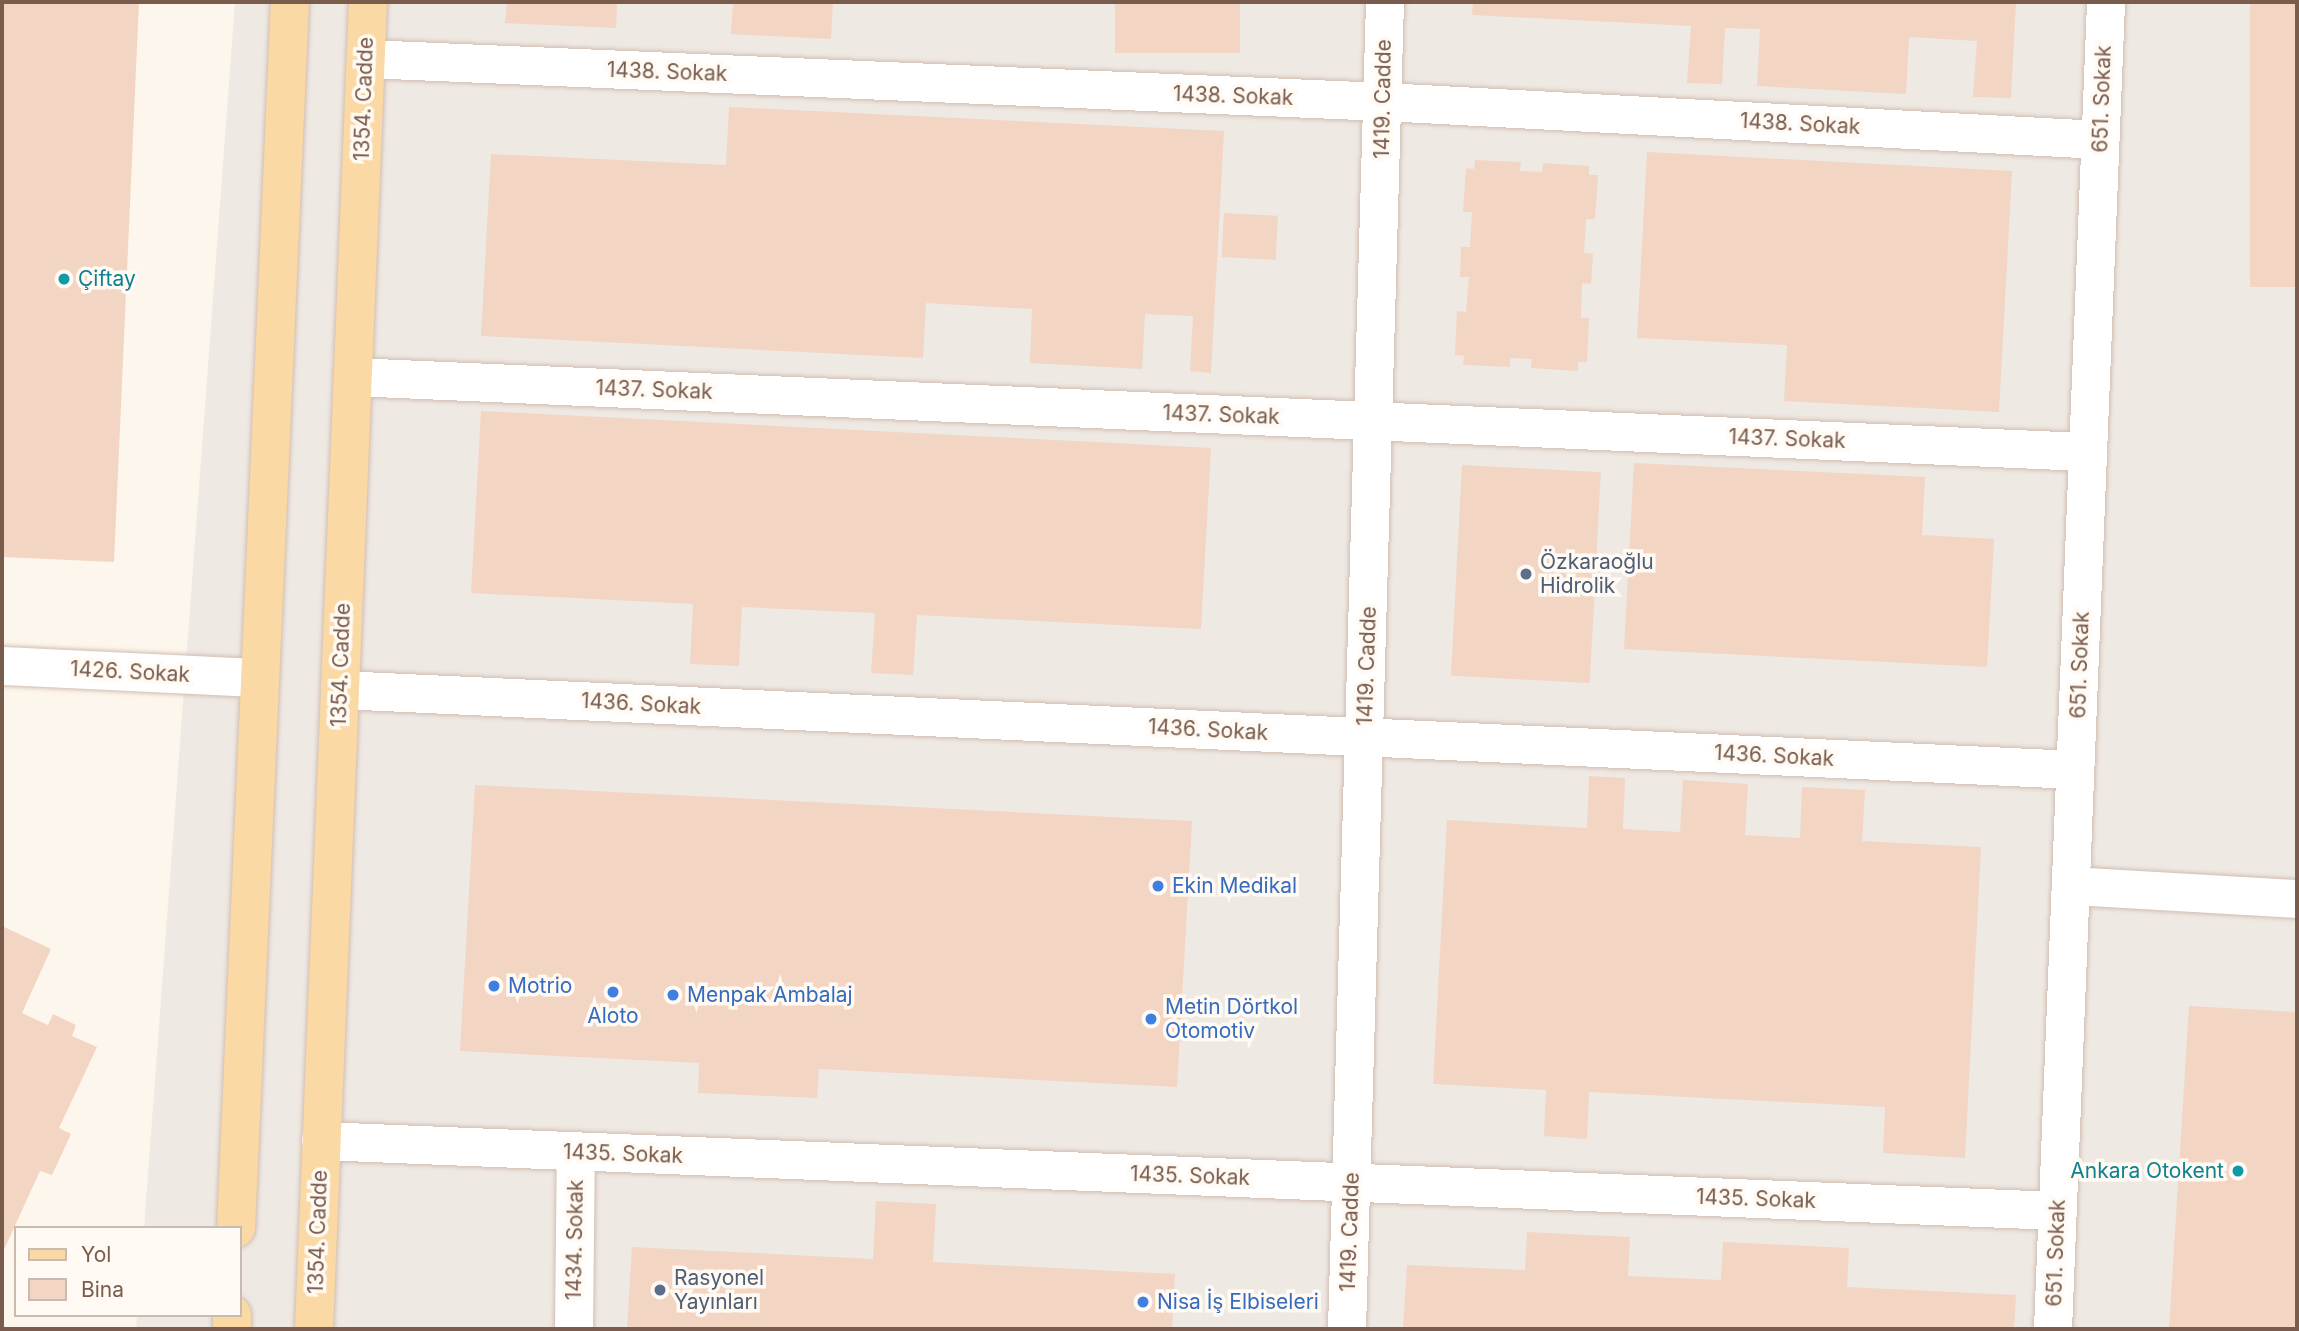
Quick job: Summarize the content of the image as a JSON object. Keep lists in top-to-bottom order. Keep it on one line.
{"streets":{"main road":["1354. Cadde"],"street":["1438. Sokak","1419. Cadde","651. Sokak","1437. Sokak","1426. Sokak","1436. Sokak","1435. Sokak","1434. Sokak"]},"crossings":[["1438. Sokak","1354. Cadde"],["1438. Sokak","1419. Cadde"],["1438. Sokak","651. Sokak"],["1354. Cadde","1437. Sokak"],["1354. Cadde","1436. Sokak"],["1354. Cadde","1435. Sokak"],["1419. Cadde","1437. Sokak"],["1419. Cadde","1436. Sokak"],["1419. Cadde","1435. Sokak"],["651. Sokak","1437. Sokak"],["651. Sokak","1436. Sokak"],["651. Sokak","1435. Sokak"],["1435. Sokak","1434. Sokak"]],"places":["Çiftay","Özkaraoğlu Hidrolik","Ekin Medikal","Motrio","Aloto","Menpak Ambalaj","Metin Dörtkol Otomotiv","Ankara Otokent","Rasyonel Yayınları","Nisa İş Elbiseleri"],"legend":["Yol","Bina"]}
